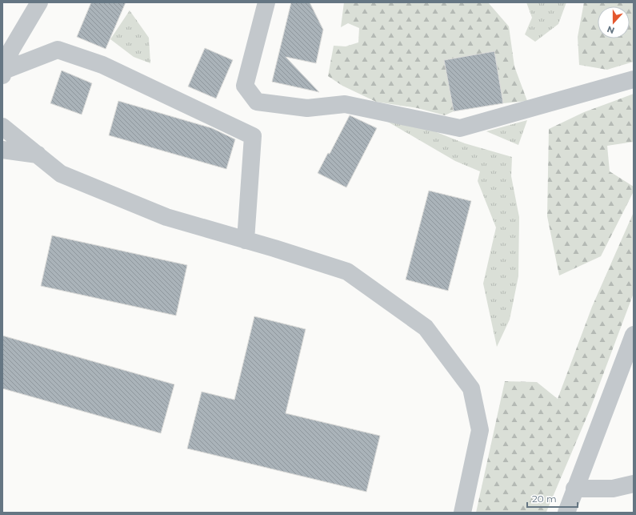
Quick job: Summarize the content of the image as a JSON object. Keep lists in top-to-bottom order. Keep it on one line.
{"scale_bar":"20 m","north":"bottom"}
